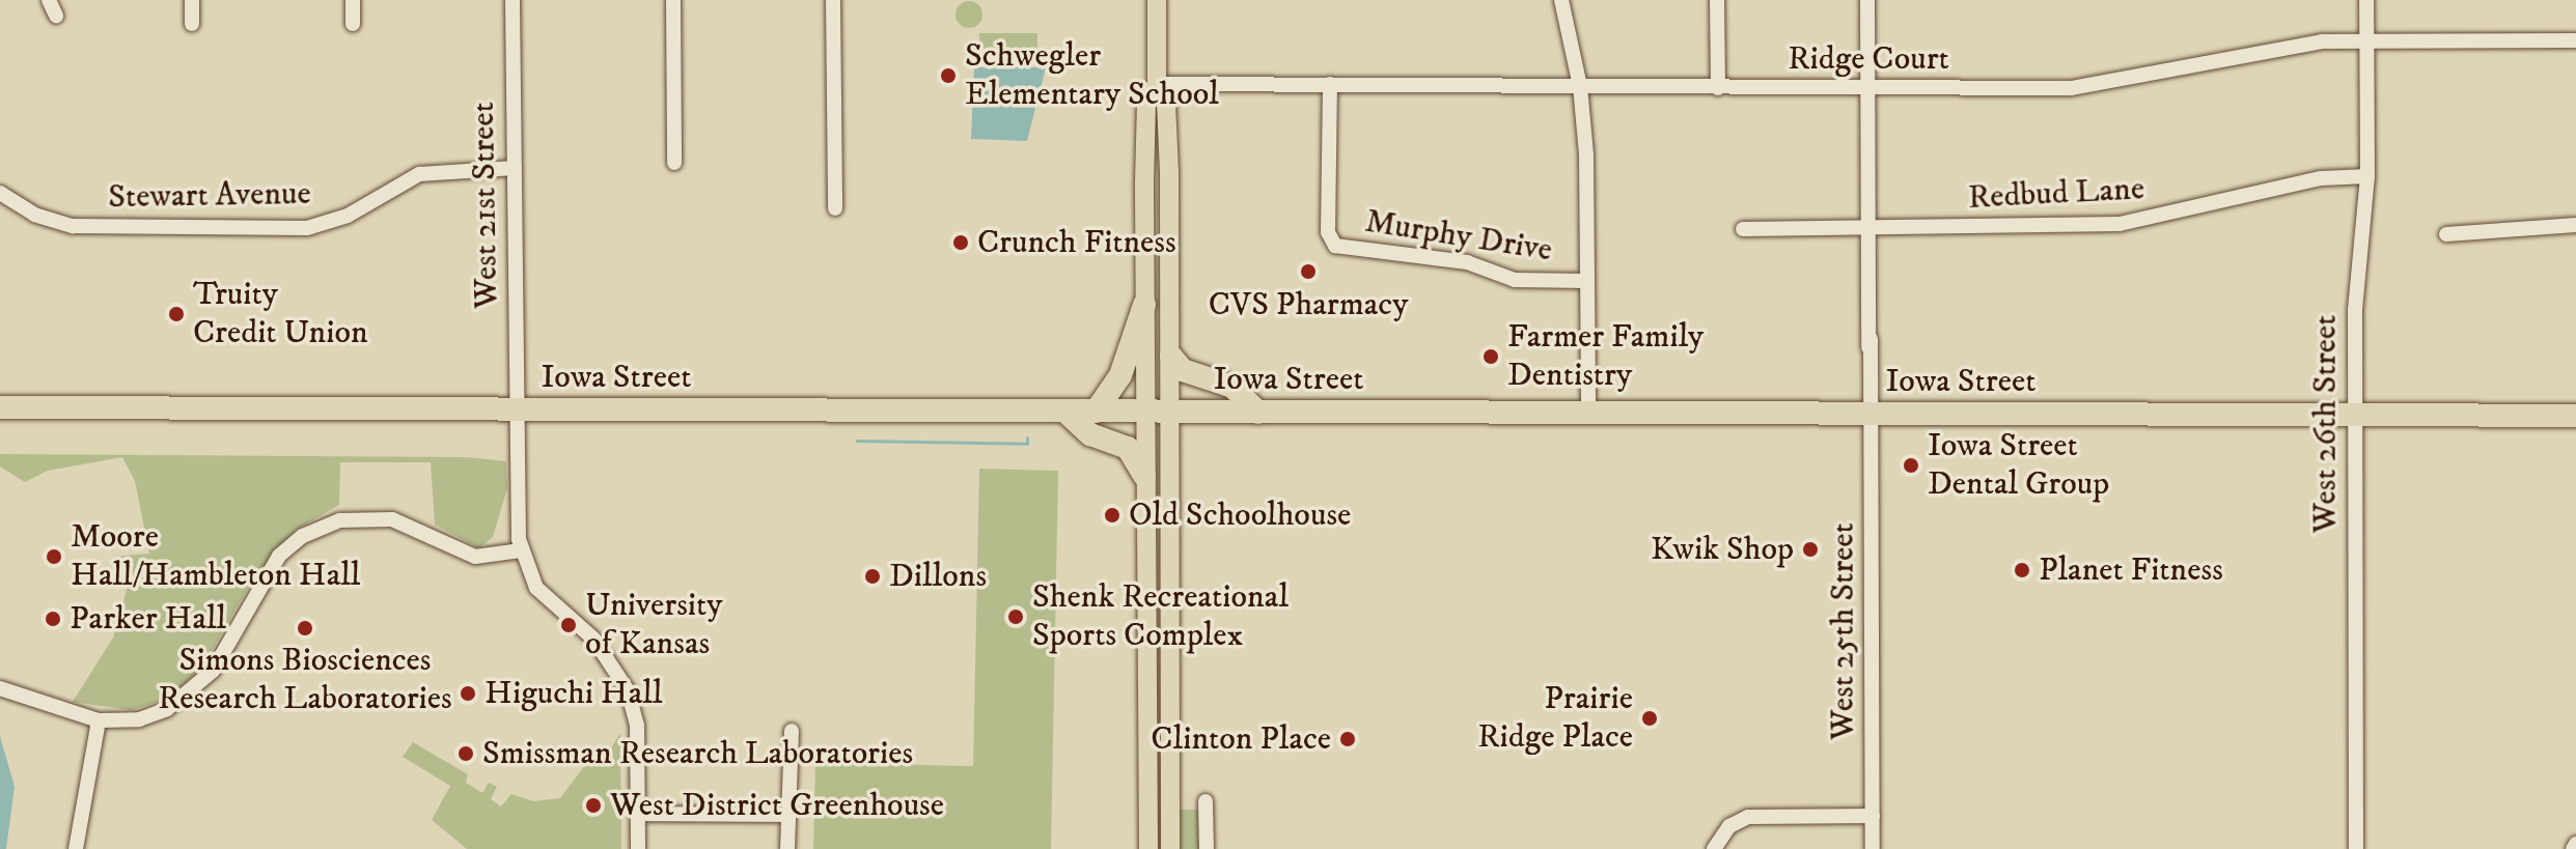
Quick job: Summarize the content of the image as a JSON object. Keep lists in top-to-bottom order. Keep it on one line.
{"streets":{"highway":["Iowa Street"],"street":["Ridge Court","Redbud Lane","Stewart Avenue","West 21st Street","Murphy Drive","West 26th Street","West 25th Street"]},"crossings":[["Ridge Court","Murphy Drive"],["Ridge Court","West 26th Street"],["Ridge Court","West 25th Street"],["Redbud Lane","West 26th Street"],["Redbud Lane","West 25th Street"],["Stewart Avenue","West 21st Street"],["West 21st Street","Iowa Street"],["Iowa Street","West 26th Street"],["Iowa Street","West 25th Street"]],"places":["Schwegler Elementary School","Crunch Fitness","CVS Pharmacy","Truity Credit Union","Farmer Family Dentistry","Iowa Street Dental Group","Old Schoolhouse","Kwik Shop","Moore Hall/Hambleton Hall","Planet Fitness","Dillons","Shenk Recreational Sports Complex","Parker Hall","University of Kansas","Simons Biosciences Research Laboratories","Higuchi Hall","Prairie Ridge Place","Clinton Place","Smissman Research Laboratories","West District Greenhouse"]}
